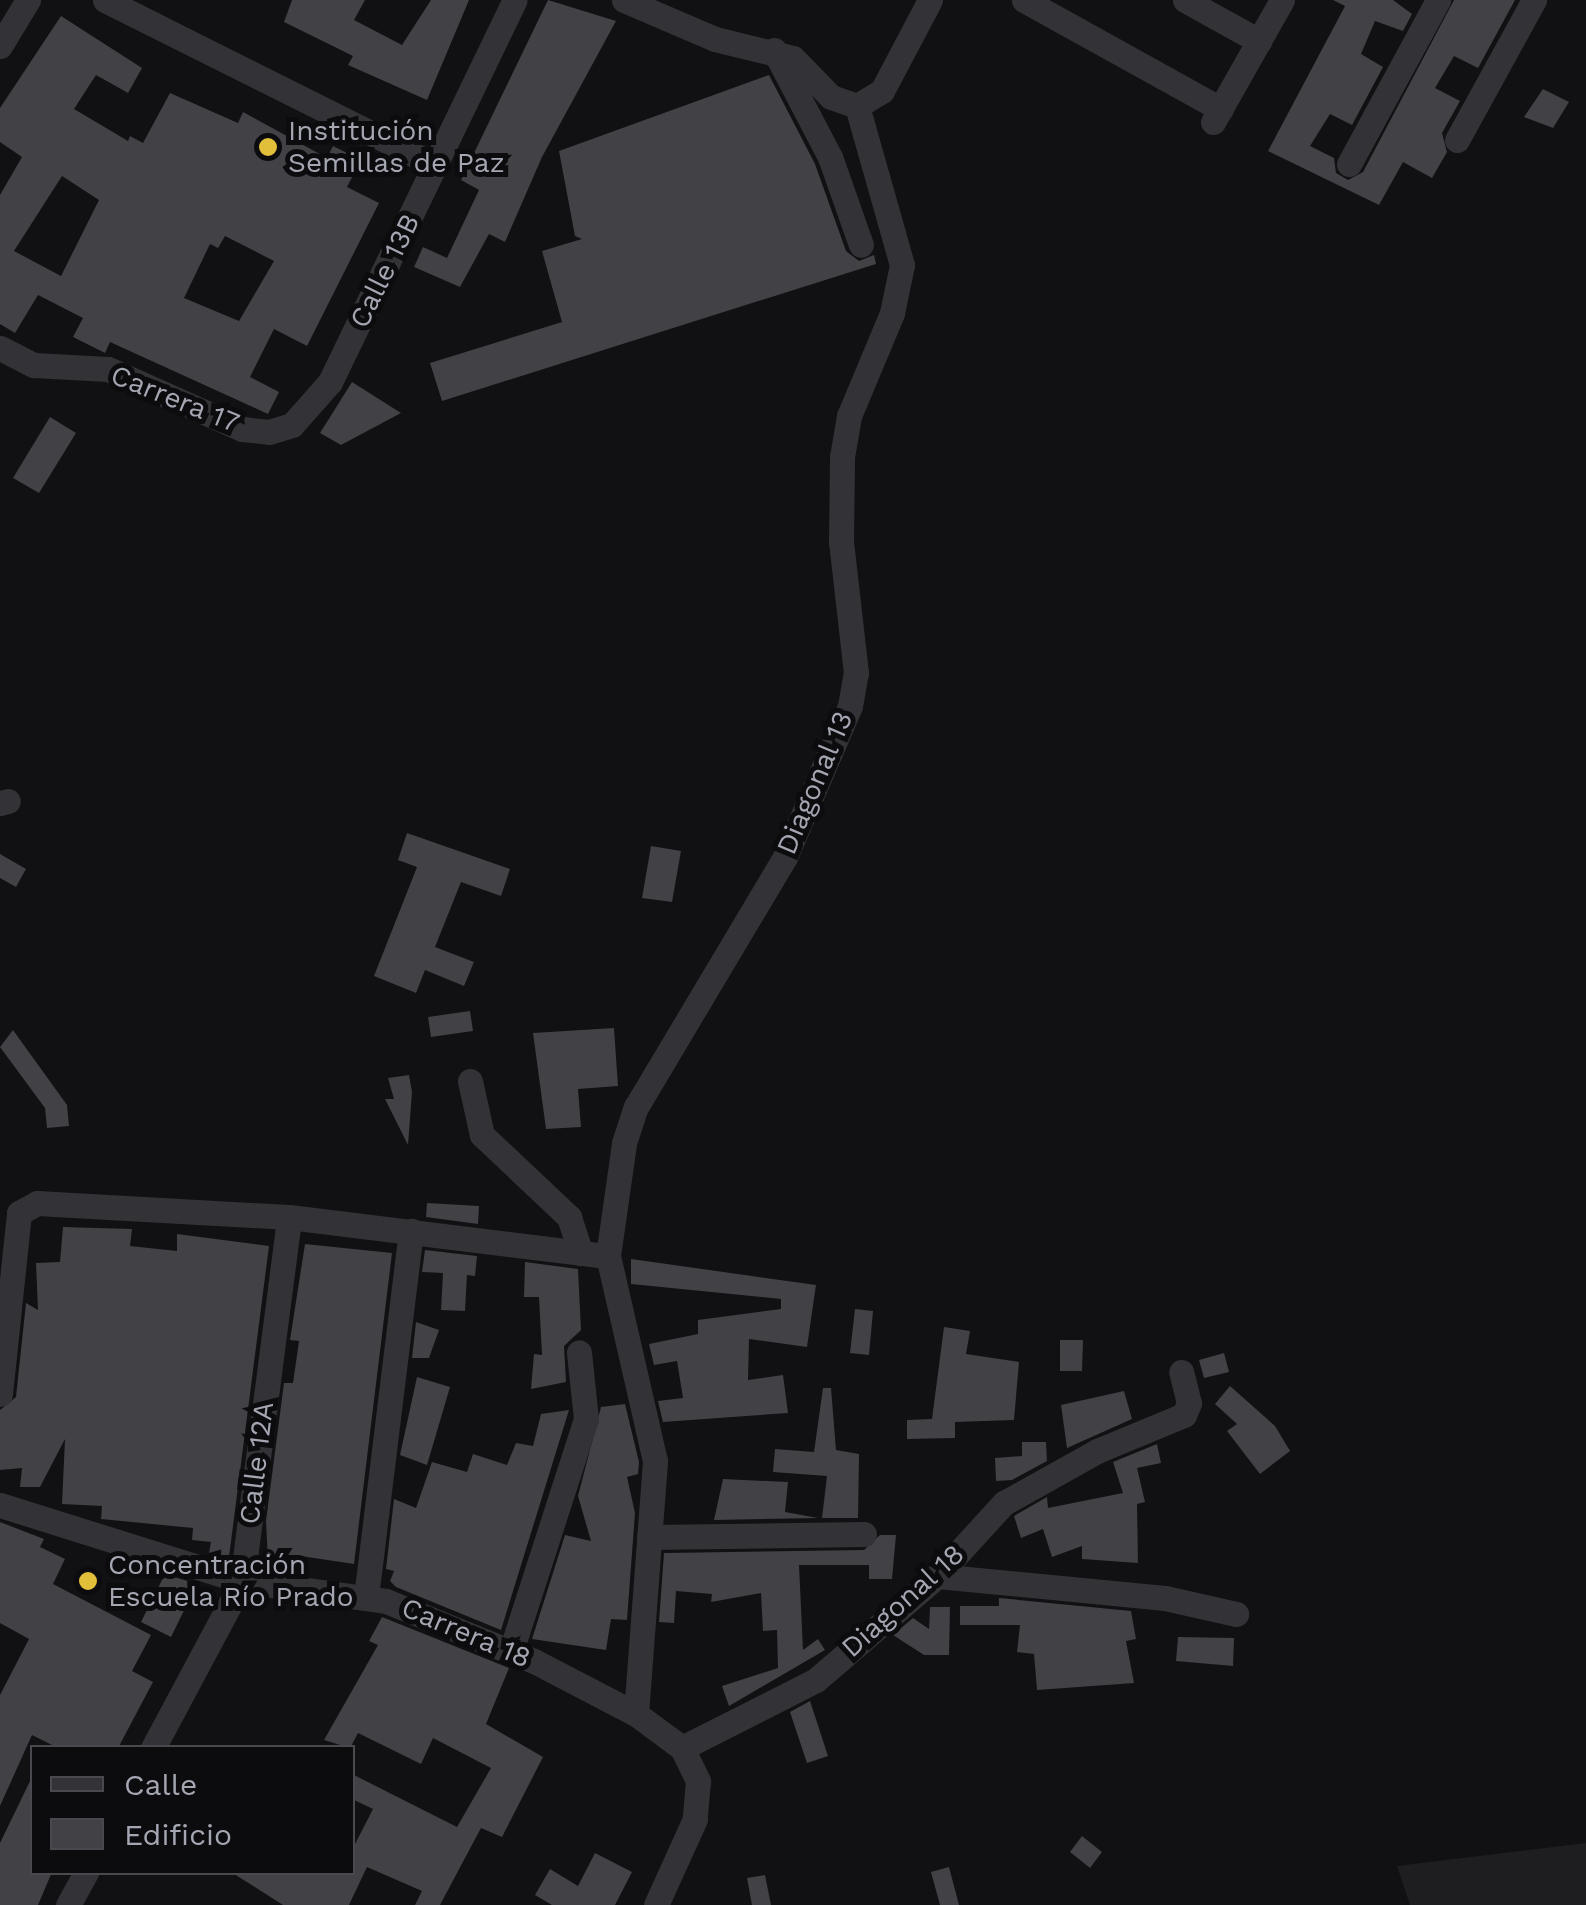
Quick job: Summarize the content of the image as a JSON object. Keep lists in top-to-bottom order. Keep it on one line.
{"streets":{"street":["Calle 13B","Carrera 17","Diagonal 13","Calle 12A","Diagonal 18","Carrera 18"]},"crossings":[["Calle 13B","Carrera 17"],["Calle 12A","Carrera 18"],["Diagonal 18","Carrera 18"]],"places":["Institución Semillas de Paz","Concentración Escuela Río Prado"],"legend":["Calle","Edificio"]}
